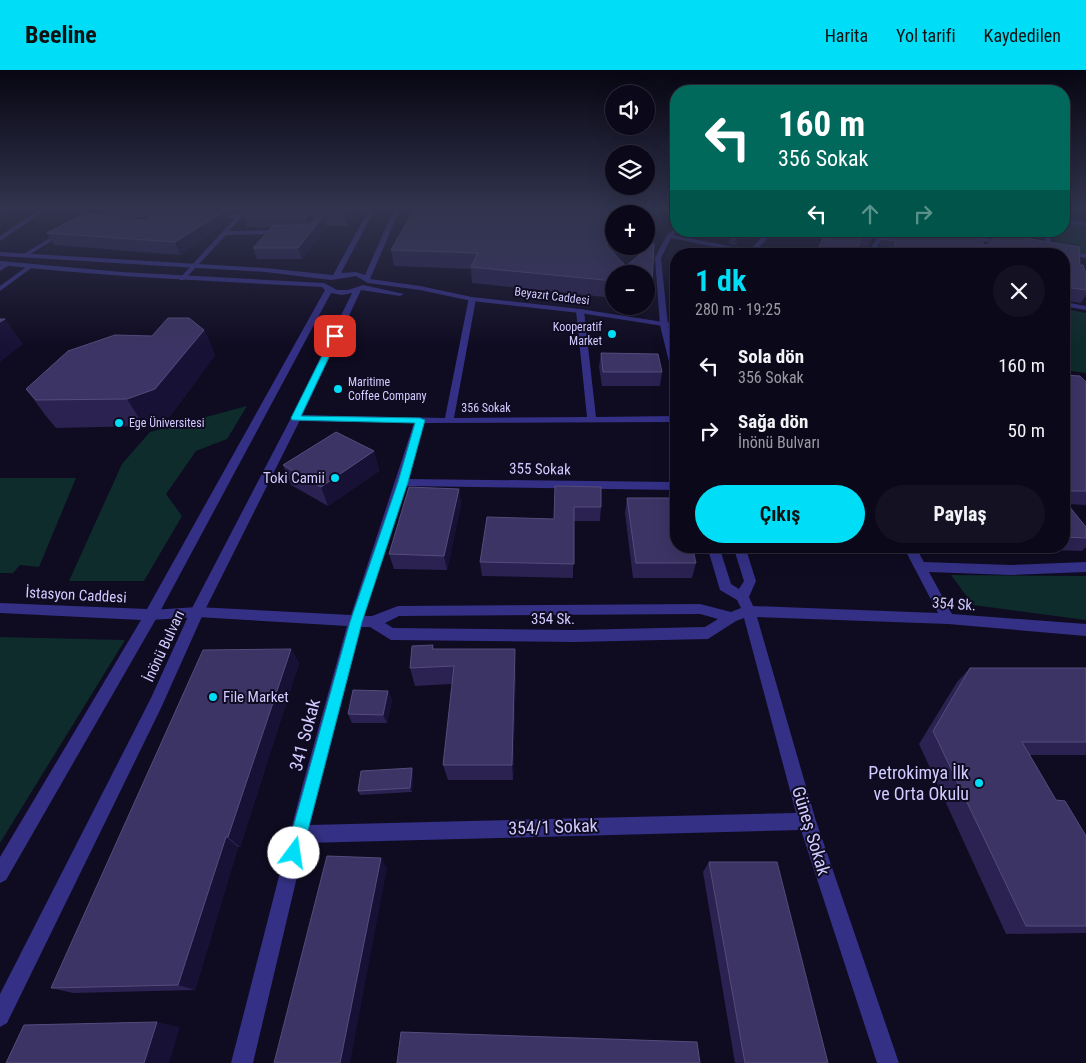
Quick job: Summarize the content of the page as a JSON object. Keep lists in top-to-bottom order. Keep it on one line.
{"streets":{"street":["Beyazıt Caddesi","356 Sokak","355 Sokak","İstasyon Caddesi","354 Sk.","İnönü Bulvarı","341 Sokak","354/1 Sokak","Güneş Sokak"]},"crossings":[["Beyazıt Caddesi","İnönü Bulvarı"],["356 Sokak","İnönü Bulvarı"],["356 Sokak","341 Sokak"],["355 Sokak","341 Sokak"],["İstasyon Caddesi","354 Sk."],["İstasyon Caddesi","İnönü Bulvarı"],["354 Sk.","İnönü Bulvarı"],["354 Sk.","341 Sokak"],["354 Sk.","Güneş Sokak"],["341 Sokak","354/1 Sokak"],["354/1 Sokak","Güneş Sokak"]],"places":["Kooperatif Market","Maritime Coffee Company","Ege Üniversitesi","Toki Camii","File Market","Petrokimya İlk ve Orta Okulu"],"page":{"header":"Beeline","nav":["Harita","Yol tarifi","Kaydedilen"],"map_buttons":["+","−"],"turn":["160 m","356 Sokak"],"heading":["1 dk","280 m · 19:25"],"list":[{"name":"Sola dön","note":"356 Sokak","value":"160 m"},{"name":"Sağa dön","note":"İnönü Bulvarı","value":"50 m"}],"buttons":["Çıkış","Paylaş"]}}
